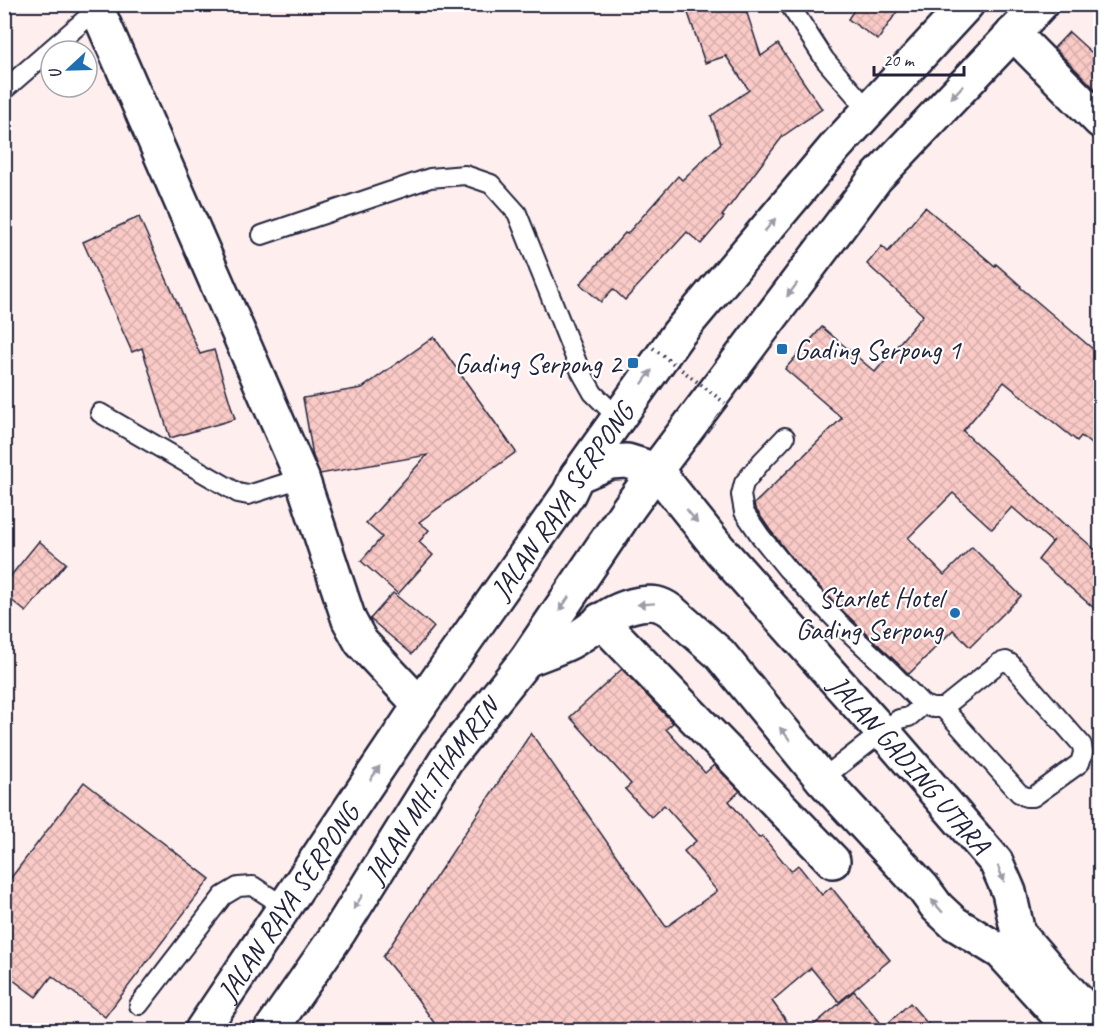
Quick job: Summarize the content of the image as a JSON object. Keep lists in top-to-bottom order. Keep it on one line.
{"streets":{"main road":["JALAN RAYA SERPONG","JALAN GADING UTARA","JALAN MH.THAMRIN"]},"crossings":[["JALAN RAYA SERPONG","JALAN GADING UTARA"],["JALAN RAYA SERPONG","JALAN MH.THAMRIN"],["JALAN GADING UTARA","JALAN MH.THAMRIN"]],"one_way":["JALAN MH.THAMRIN"],"places":{"transit":["Gading Serpong 1","Gading Serpong 2"],"other":["Starlet Hotel Gading Serpong"]},"scale_bar":"20 m","north":"left"}
